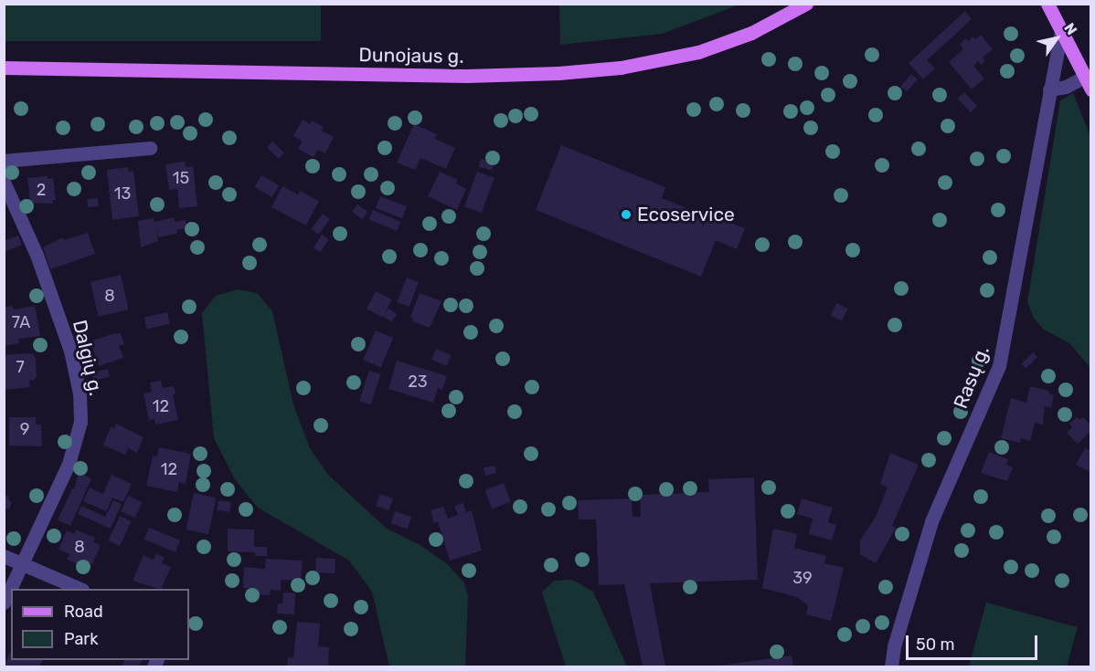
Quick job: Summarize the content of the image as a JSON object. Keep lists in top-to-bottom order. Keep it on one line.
{"streets":{"main road":["Dunojaus g."],"street":["Dalgių g.","Rasų g."]},"places":["Ecoservice"],"house_numbers":["15","2","13","8","7A","7","23","12","9","12","8","39"],"legend":["Road","Park"],"scale_bar":"50 m","north":"top right"}
